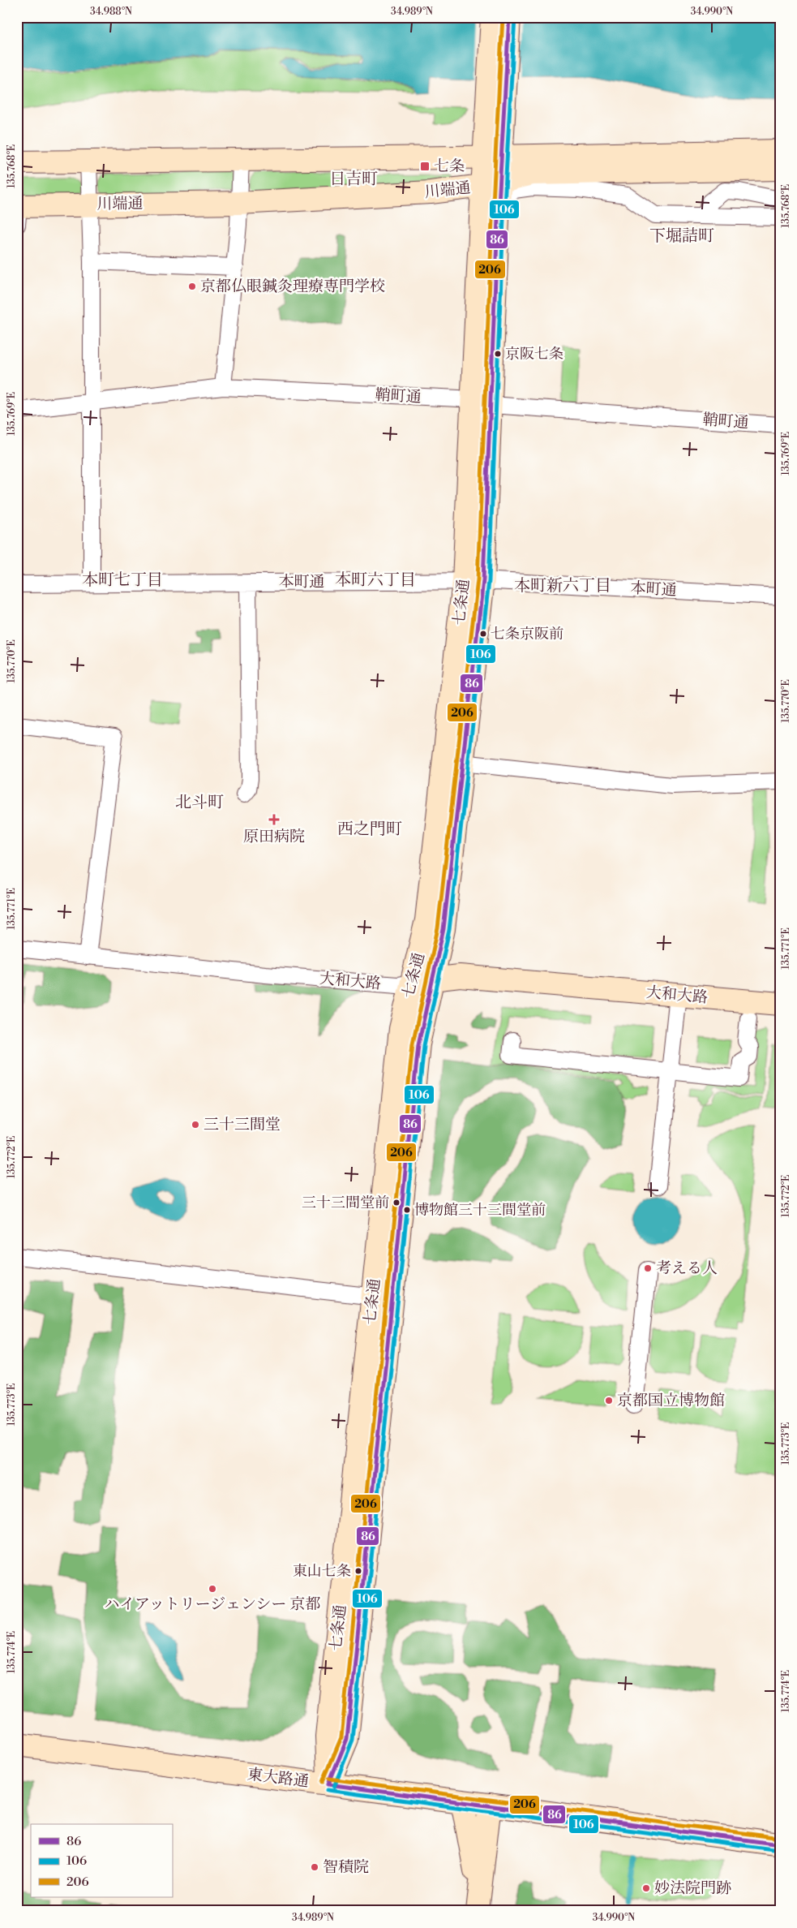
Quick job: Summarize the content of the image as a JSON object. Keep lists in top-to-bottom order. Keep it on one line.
{"streets":{"main road":["川端通","七条通","大和大路","東大路通"],"street":["鞘町通","本町通"]},"crossings":[["川端通","七条通"],["鞘町通","七条通"],["本町通","七条通"],["七条通","大和大路"],["七条通","東大路通"]],"districts":["日吉町","下堀詰町","本町七丁目","本町六丁目","本町新六丁目","北斗町","西之門町"],"places":{"transit":["七条"],"other":["京都仏眼鍼灸理療専門学校","京阪七条","七条京阪前","三十三間堂","三十三間堂前","博物館三十三間堂前","考える人","京都国立博物館","東山七条","ハイアットリージェンシー 京都","智積院","妙法院門跡"],"health":["原田病院"]},"lines":["transit line 86","transit line 106","transit line 206"],"legend":["86","106","206"],"coordinates":["34.988°N","34.989°N","34.990°N","135.768°E","135.769°E","135.770°E","135.771°E","135.772°E","135.773°E","135.774°E"]}
